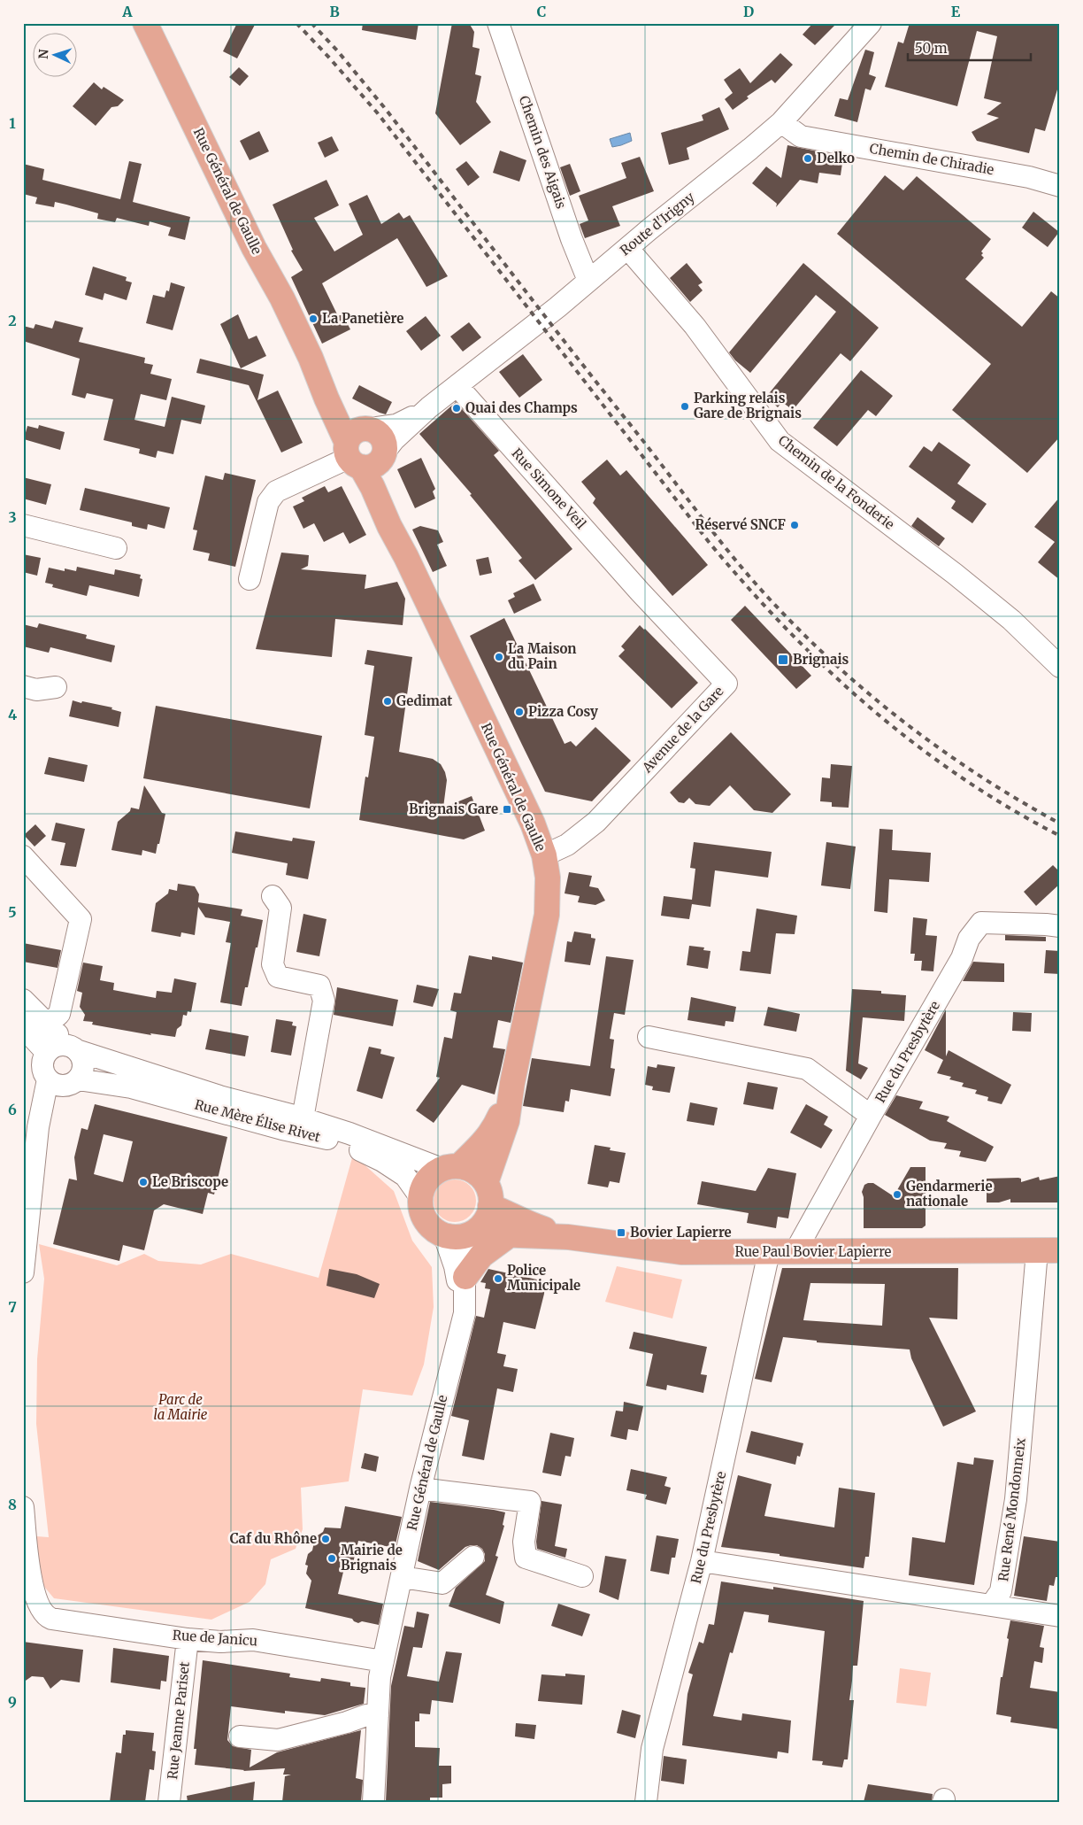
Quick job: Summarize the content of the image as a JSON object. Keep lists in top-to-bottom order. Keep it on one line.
{"streets":{"main road":["Rue Général de Gaulle","Rue Paul Bovier Lapierre"],"street":["Chemin des Aigais","Chemin de Chiradie","Route d'Irigny","Chemin de la Fonderie","Rue Simone Veil","Avenue de la Gare","Rue du Presbytère","Rue Mère Élise Rivet","Rue René Mondonneix","Rue de Janicu","Rue Jeanne Pariset"]},"crossings":[["Chemin des Aigais","Route d'Irigny"],["Chemin de Chiradie","Route d'Irigny"],["Rue Général de Gaulle","Route d'Irigny"],["Rue Général de Gaulle","Avenue de la Gare"],["Rue Général de Gaulle","Rue Mère Élise Rivet"],["Rue Général de Gaulle","Rue de Janicu"],["Route d'Irigny","Chemin de la Fonderie"],["Route d'Irigny","Rue Simone Veil"],["Rue Simone Veil","Avenue de la Gare"],["Rue du Presbytère","Rue Paul Bovier Lapierre"],["Rue Paul Bovier Lapierre","Rue René Mondonneix"],["Rue de Janicu","Rue Jeanne Pariset"]],"parks":["Parc de la Mairie"],"places":{"other":["Delko","La Panetière","Parking relais Gare de Brignais","Quai des Champs","Réservé SNCF","La Maison du Pain","Gedimat","Pizza Cosy","Le Briscope","Gendarmerie nationale","Police Municipale","Caf du Rhône","Mairie de Brignais"],"transit":["Brignais","Brignais Gare","Bovier Lapierre"]},"scale_bar":"50 m","north":"left","grid":{"columns":["A","B","C","D","E"],"rows":["1","2","3","4","5","6","7","8","9"]}}
